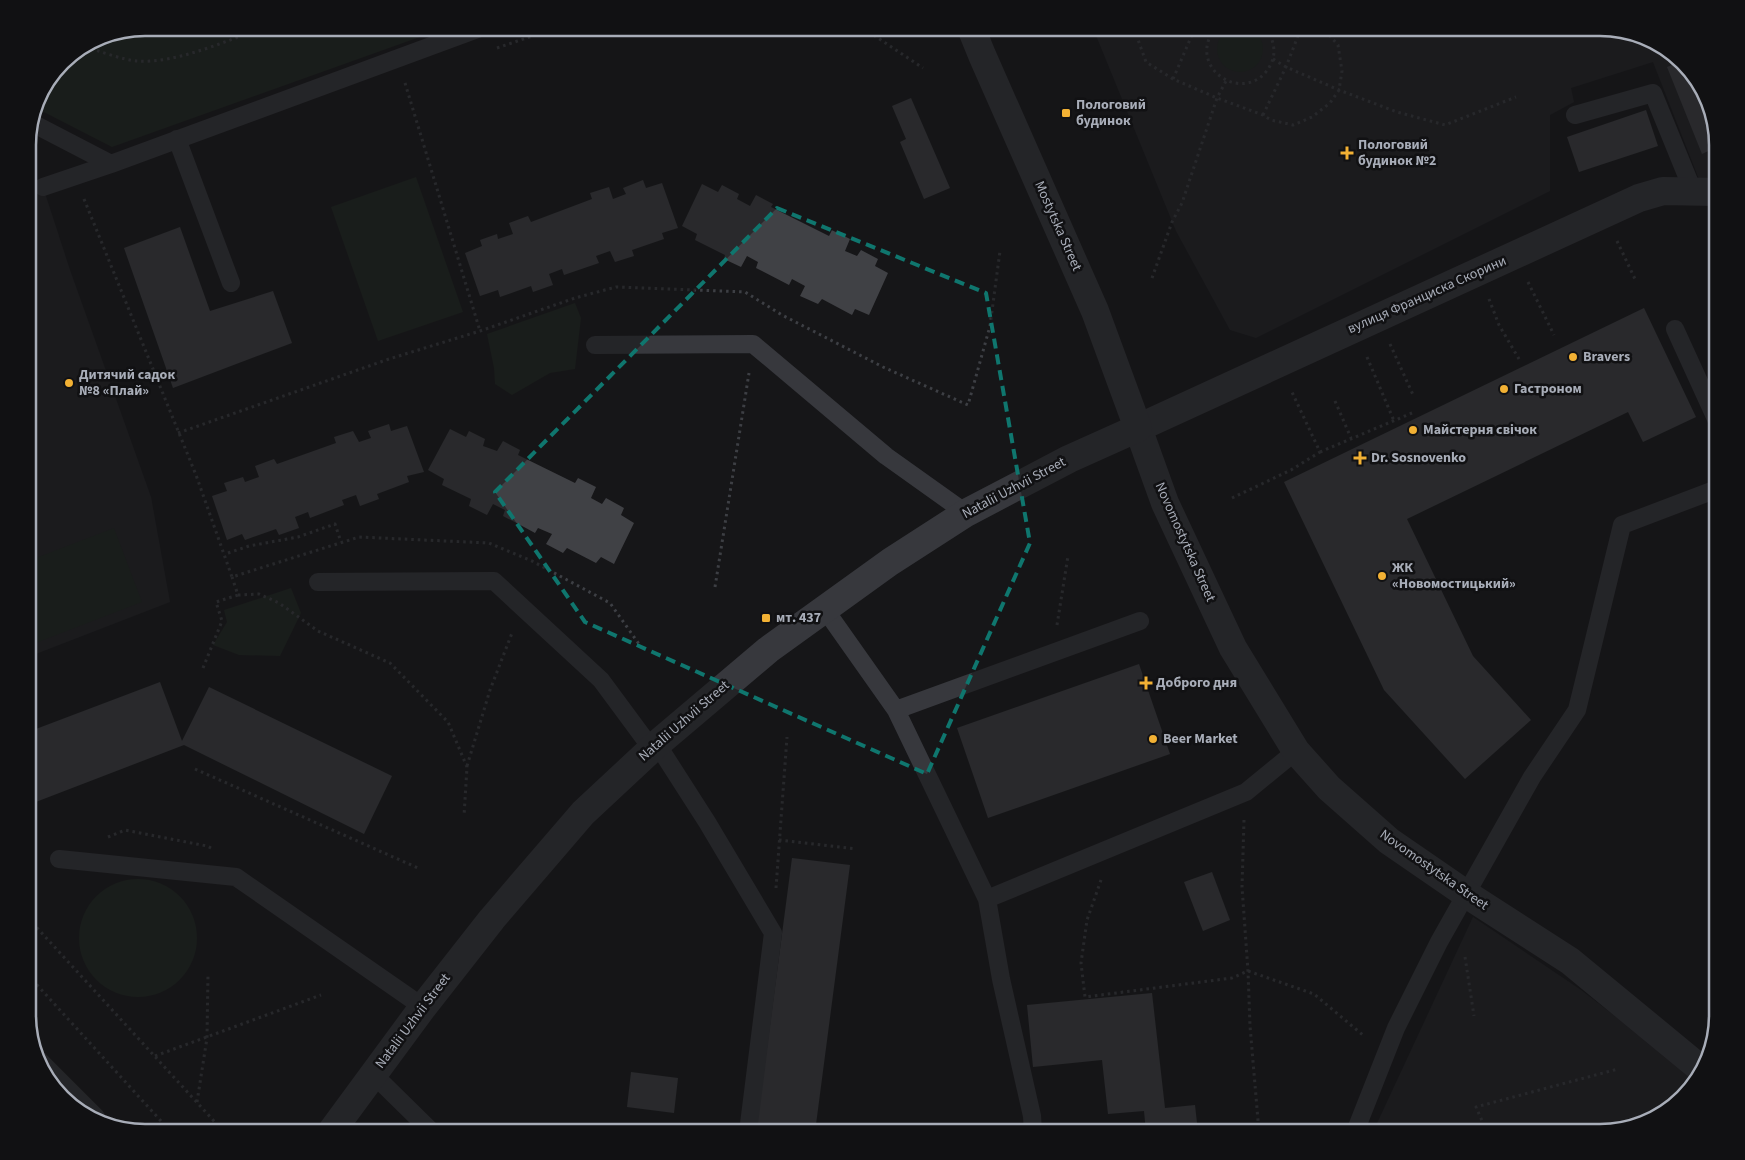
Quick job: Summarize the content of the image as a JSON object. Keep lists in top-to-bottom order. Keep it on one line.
{"streets":{"street":["Mostytska Street","вулиця Франциска Скорини","Natalii Uzhvii Street","Novomostytska Street"]},"crossings":[["Mostytska Street","вулиця Франциска Скорини"],["Mostytska Street","Natalii Uzhvii Street"],["Mostytska Street","Novomostytska Street"],["вулиця Франциска Скорини","Natalii Uzhvii Street"],["вулиця Франциска Скорини","Novomostytska Street"],["Natalii Uzhvii Street","Novomostytska Street"]],"places":{"transit":["Пологовий будинок","мт. 437"],"health":["Пологовий будинок №2","Dr. Sosnovenko","Доброго дня"],"other":["Bravers","Дитячий садок №8 «Плай»","Гастроном","Майстерня свічок","ЖК «Новомостицький»","Beer Market"]}}
